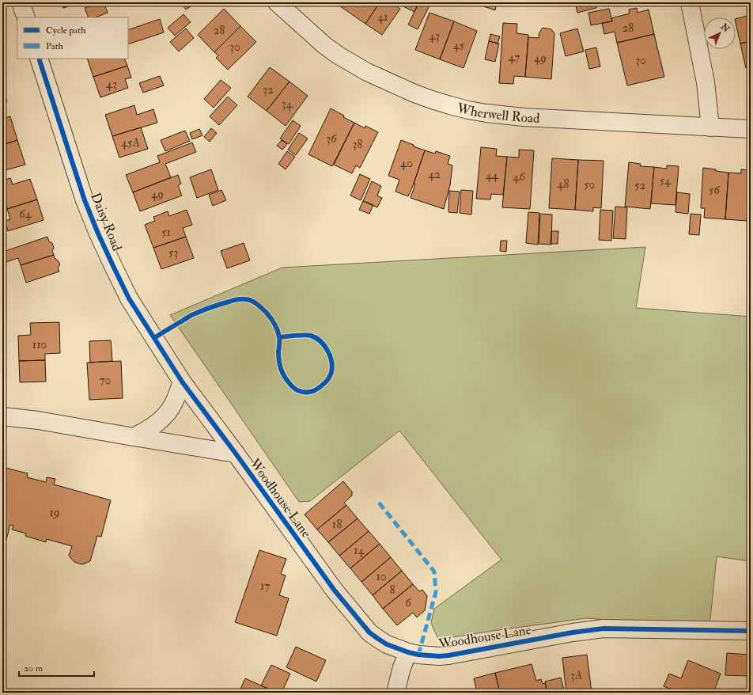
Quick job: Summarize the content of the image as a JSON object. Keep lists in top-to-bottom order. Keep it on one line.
{"streets":{"street":["Wherwell Road","Daisy Road","Woodhouse Lane"]},"crossings":[["Daisy Road","Woodhouse Lane"]],"house_numbers":["41","28","28","43","45","30","47","49","30","43","32","34","36","45A","38","40","42","44","46","54","48","50","52","56","49","64","51","53","110","70","19","18","14","10","17","8","6","3A"],"legend":["Cycle path","Path"],"scale_bar":"20 m","north":"top right"}
